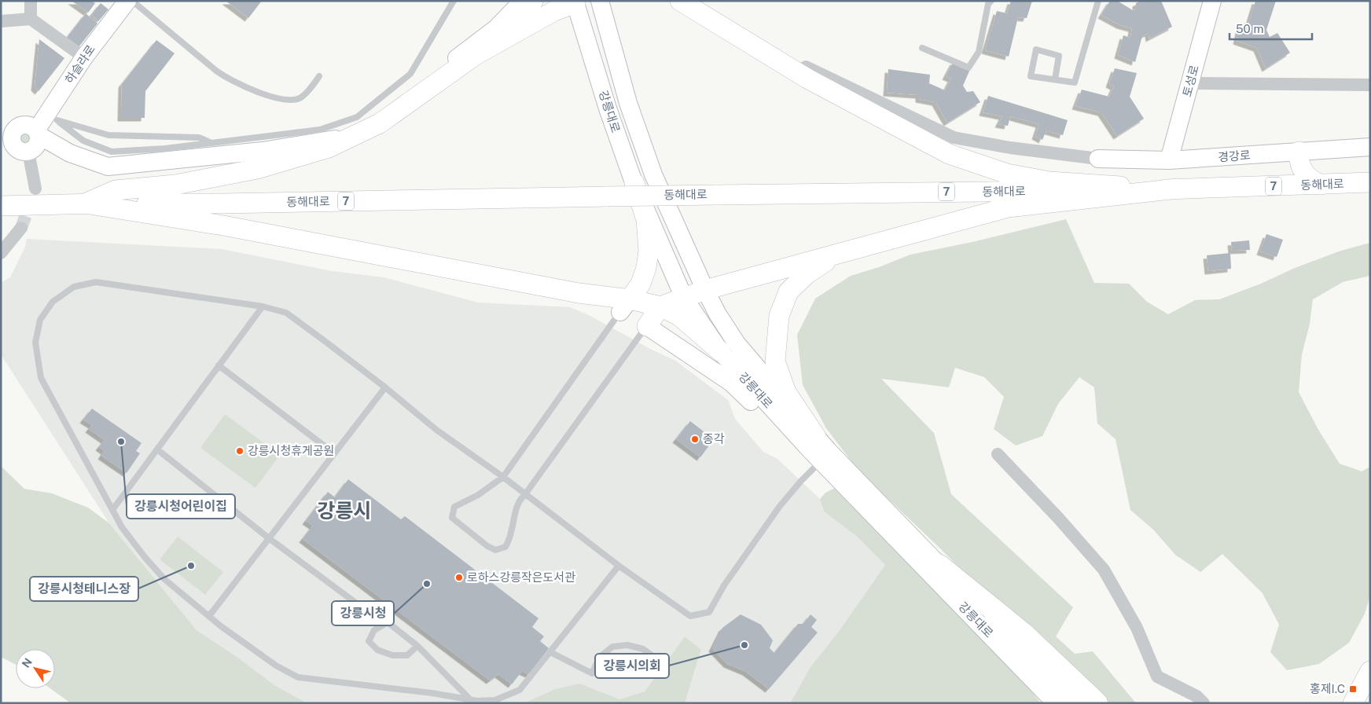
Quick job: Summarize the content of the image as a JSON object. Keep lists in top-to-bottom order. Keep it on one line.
{"streets":{"main road":["동해대로","7"],"street":["하슬라로","토성로","강릉대로","경강로"]},"crossings":[["토성로","경강로"]],"districts":["강릉시"],"places":{"other":["종각","강릉시청어린이집","강릉시청휴게공원","강릉시청테니스장","로하스강릉작은도서관","강릉시청","강릉시의회"],"transit":["홍제I.C"]},"scale_bar":"50 m","north":"top left"}
